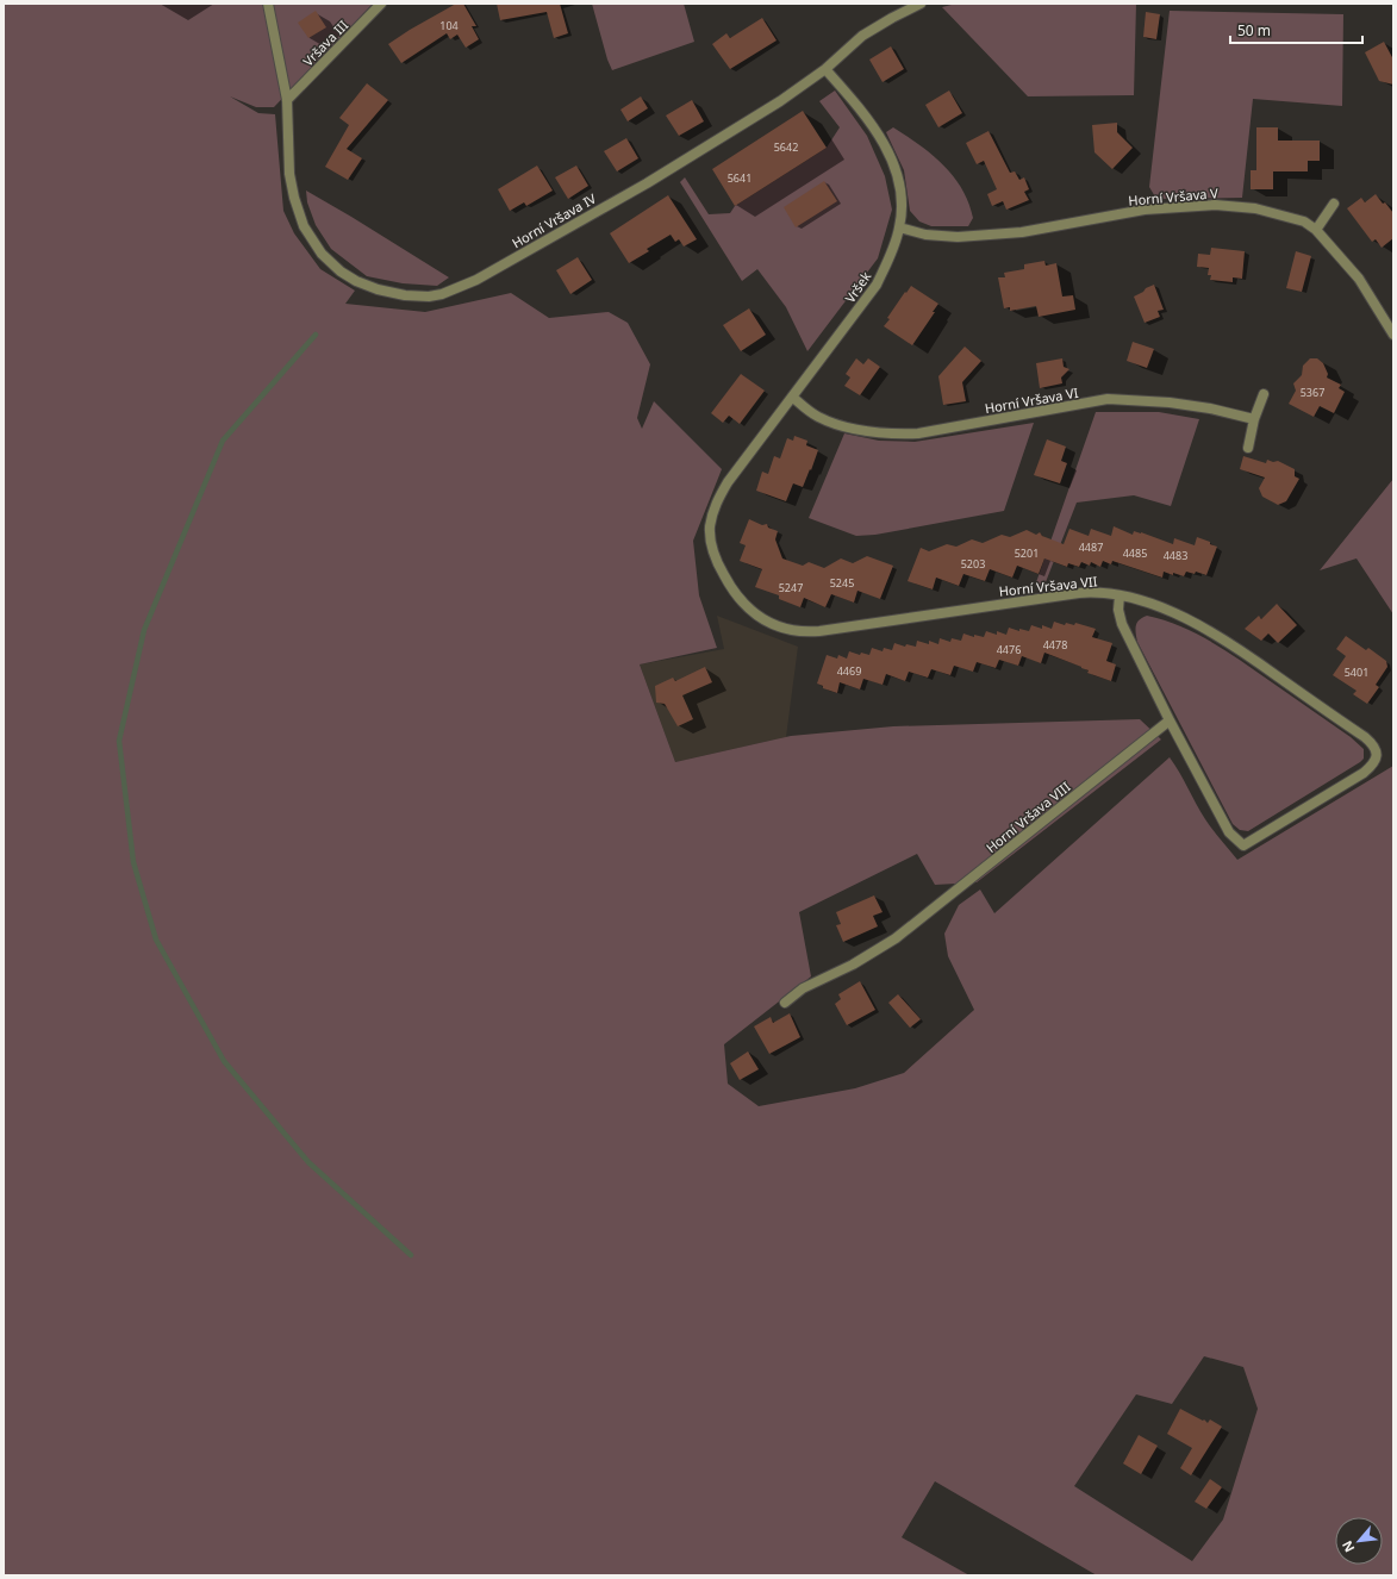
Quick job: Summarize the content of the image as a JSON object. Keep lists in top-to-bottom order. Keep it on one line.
{"streets":{"street":["Vršava III","Horní Vršava V","Horní Vršava IV","Vršek","Horní Vršava VI","Horní Vršava VII","Horní Vršava VIII"]},"crossings":[["Vršava III","Horní Vršava IV"],["Horní Vršava V","Vršek"],["Horní Vršava IV","Vršek"],["Vršek","Horní Vršava VI"],["Vršek","Horní Vršava VII"],["Horní Vršava VII","Horní Vršava VIII"]],"house_numbers":["104","5642","5641","5367","4487","5201","4485","4483","5203","5245","5247","4478","4476","4469","5401"],"scale_bar":"50 m","north":"bottom left"}
